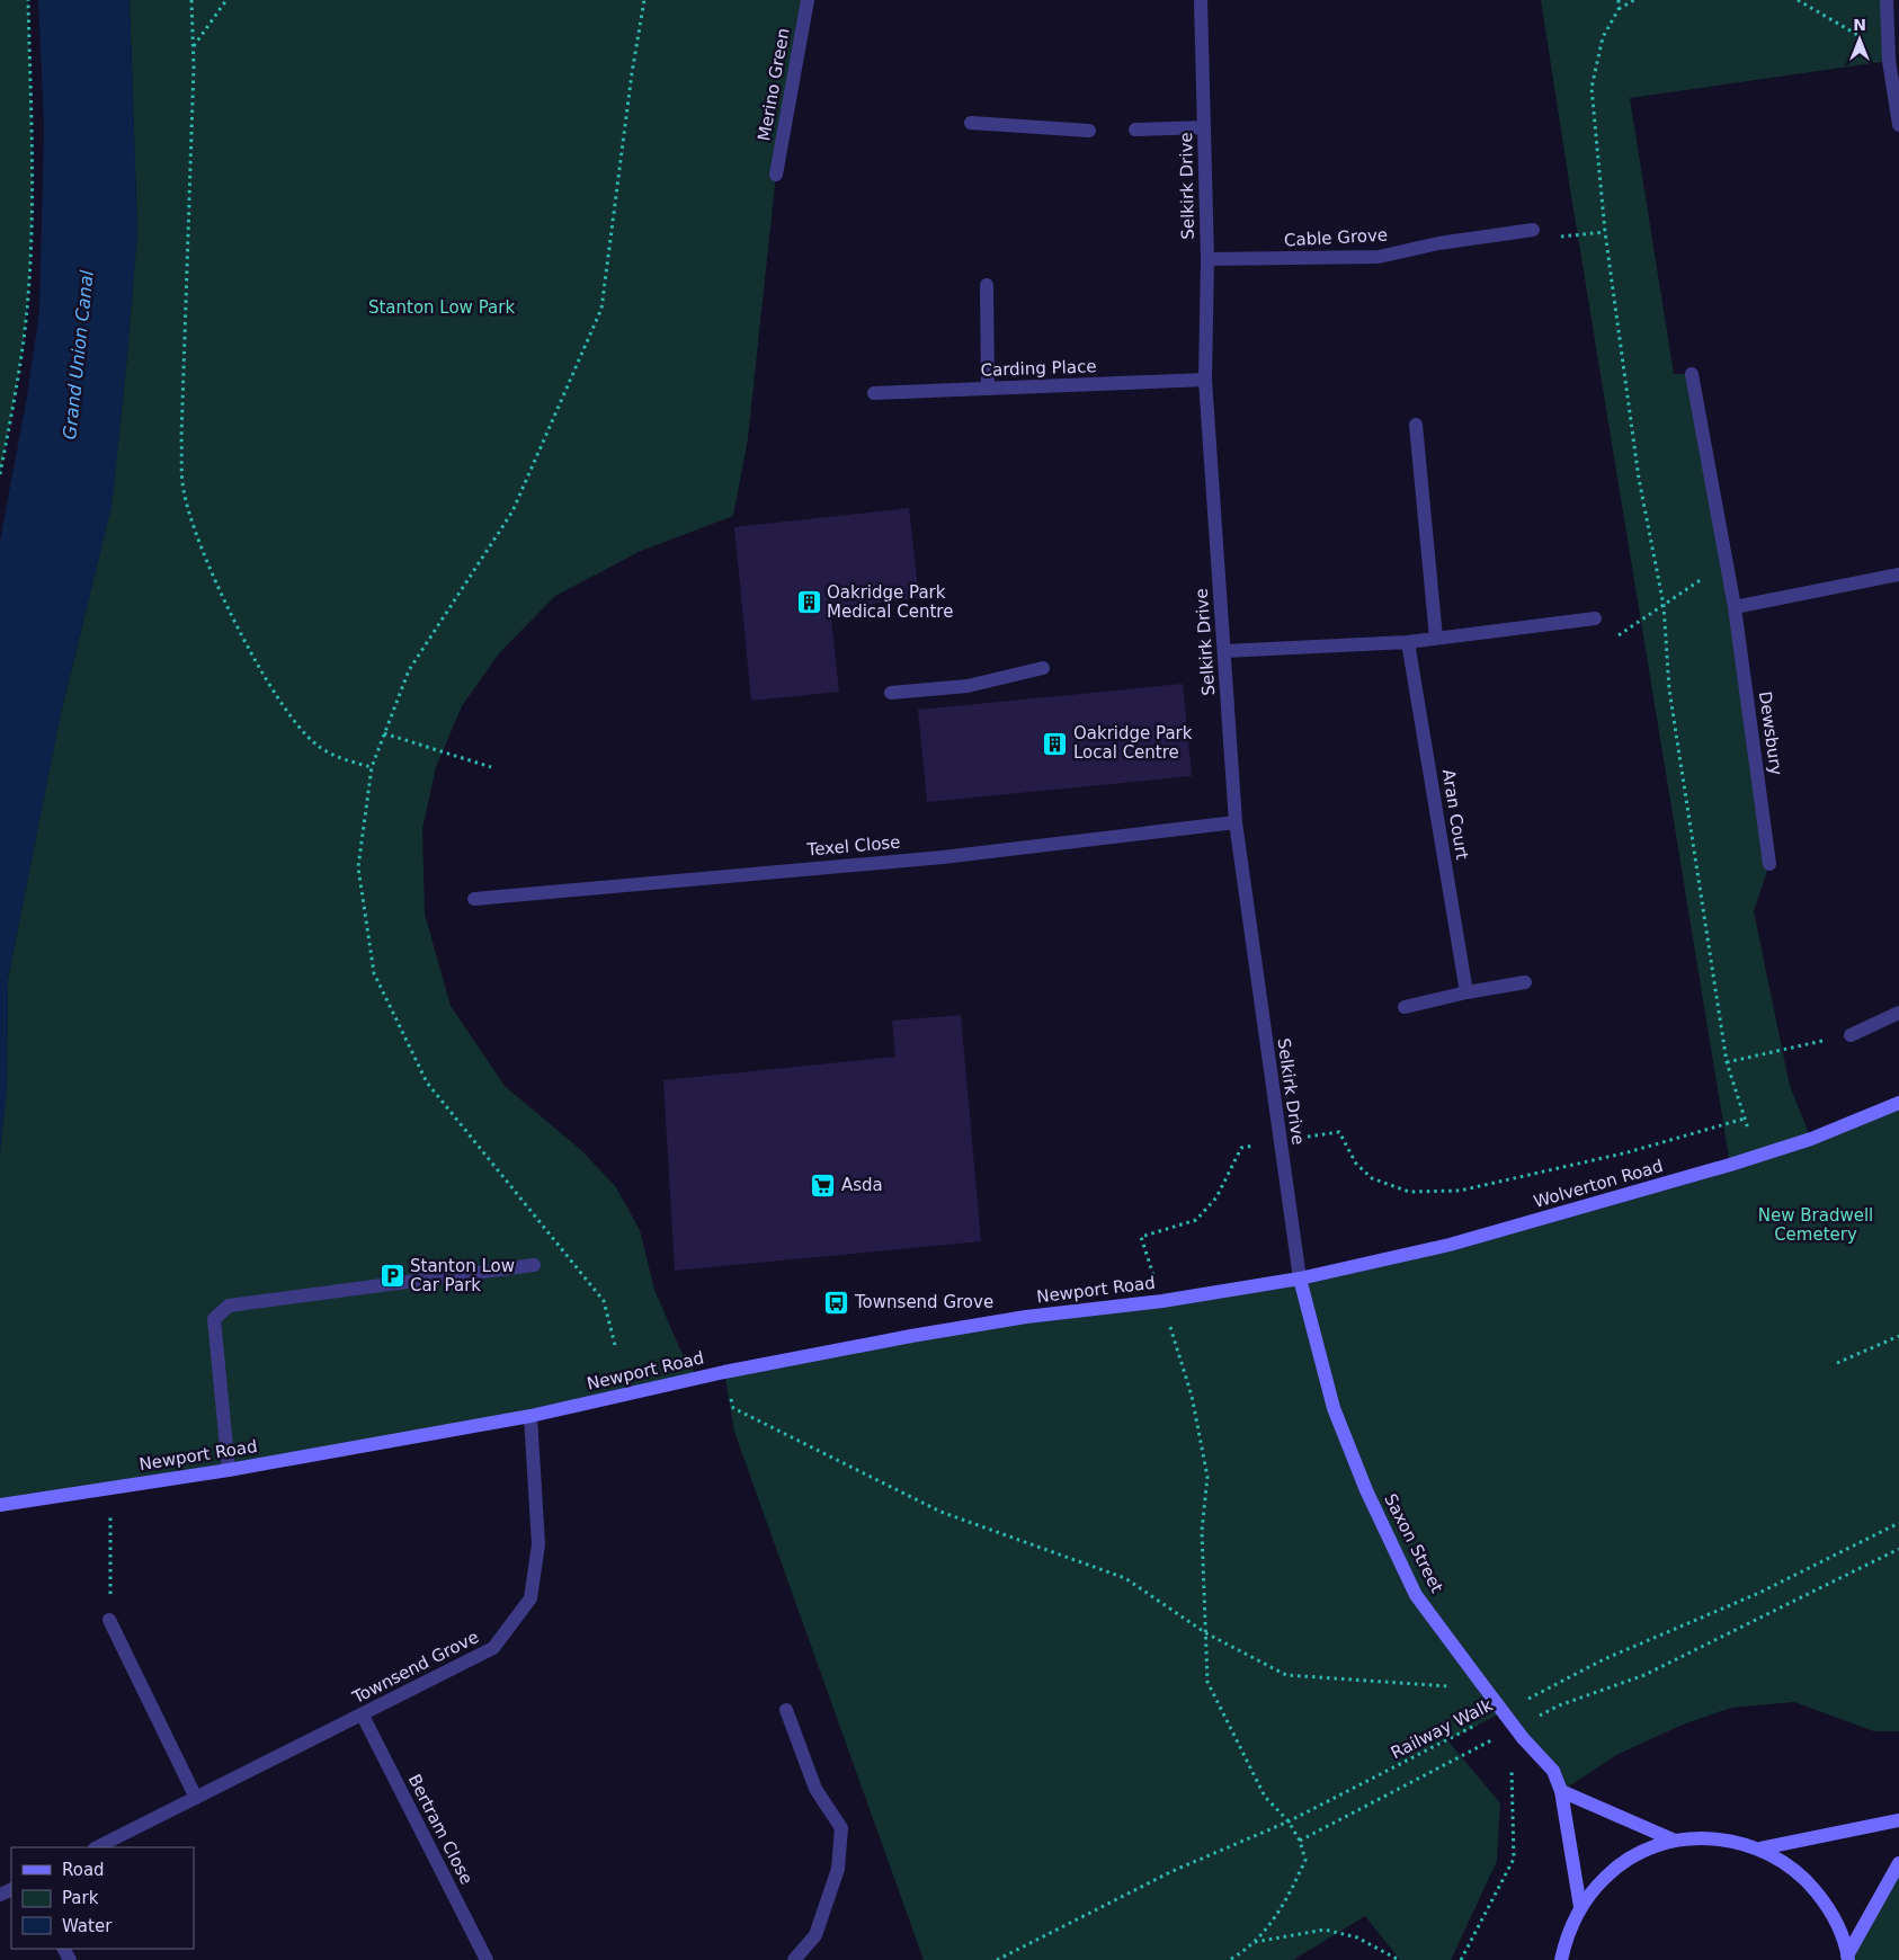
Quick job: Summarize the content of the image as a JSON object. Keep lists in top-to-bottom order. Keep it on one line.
{"streets":{"street":["Merino Green","Selkirk Drive","Cable Grove","Carding Place","Dewsbury","Aran Court","Texel Close","Wolverton Road","Newport Road","Saxon Street","Townsend Grove","Bertram Close"],"path":["Railway Walk"]},"crossings":[["Selkirk Drive","Cable Grove"],["Selkirk Drive","Carding Place"],["Selkirk Drive","Texel Close"],["Selkirk Drive","Wolverton Road"],["Selkirk Drive","Newport Road"],["Selkirk Drive","Saxon Street"],["Wolverton Road","Newport Road"],["Wolverton Road","Saxon Street"],["Newport Road","Saxon Street"],["Newport Road","Townsend Grove"],["Townsend Grove","Bertram Close"]],"water":["Grand Union Canal"],"parks":["Stanton Low Park","New Bradwell Cemetery"],"places":{"building":["Oakridge Park Medical Centre","Oakridge Park Local Centre"],"supermarket":["Asda"],"parking":["Stanton Low Car Park"],"bus stop":["Townsend Grove"]},"legend":["Road","Park","Water"],"north":"top"}
